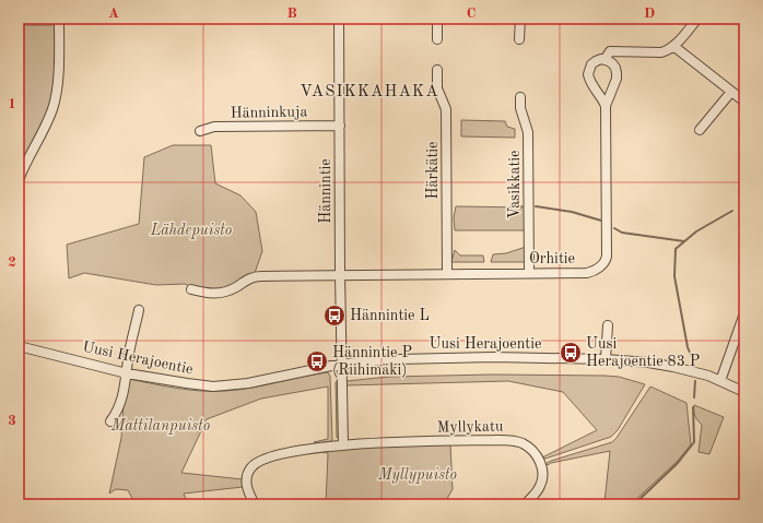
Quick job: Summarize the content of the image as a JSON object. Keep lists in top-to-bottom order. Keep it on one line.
{"streets":{"street":["Hänninkuja","Härkätie","Vasikkatie","Hännintie","Orhitie","Uusi Herajoentie","Myllykatu"]},"crossings":[["Hänninkuja","Hännintie"],["Härkätie","Orhitie"],["Vasikkatie","Orhitie"],["Hännintie","Orhitie"],["Hännintie","Uusi Herajoentie"]],"districts":["VASIKKAHAKA"],"parks":["Lähdepuisto","Mattilanpuisto","Myllypuisto"],"places":{"bus stop":["Hännintie L","Uusi Herajoentie 83 P","Hännintie P (Riihimäki)"]},"grid":{"columns":["A","B","C","D"],"rows":["1","2","3"]}}
